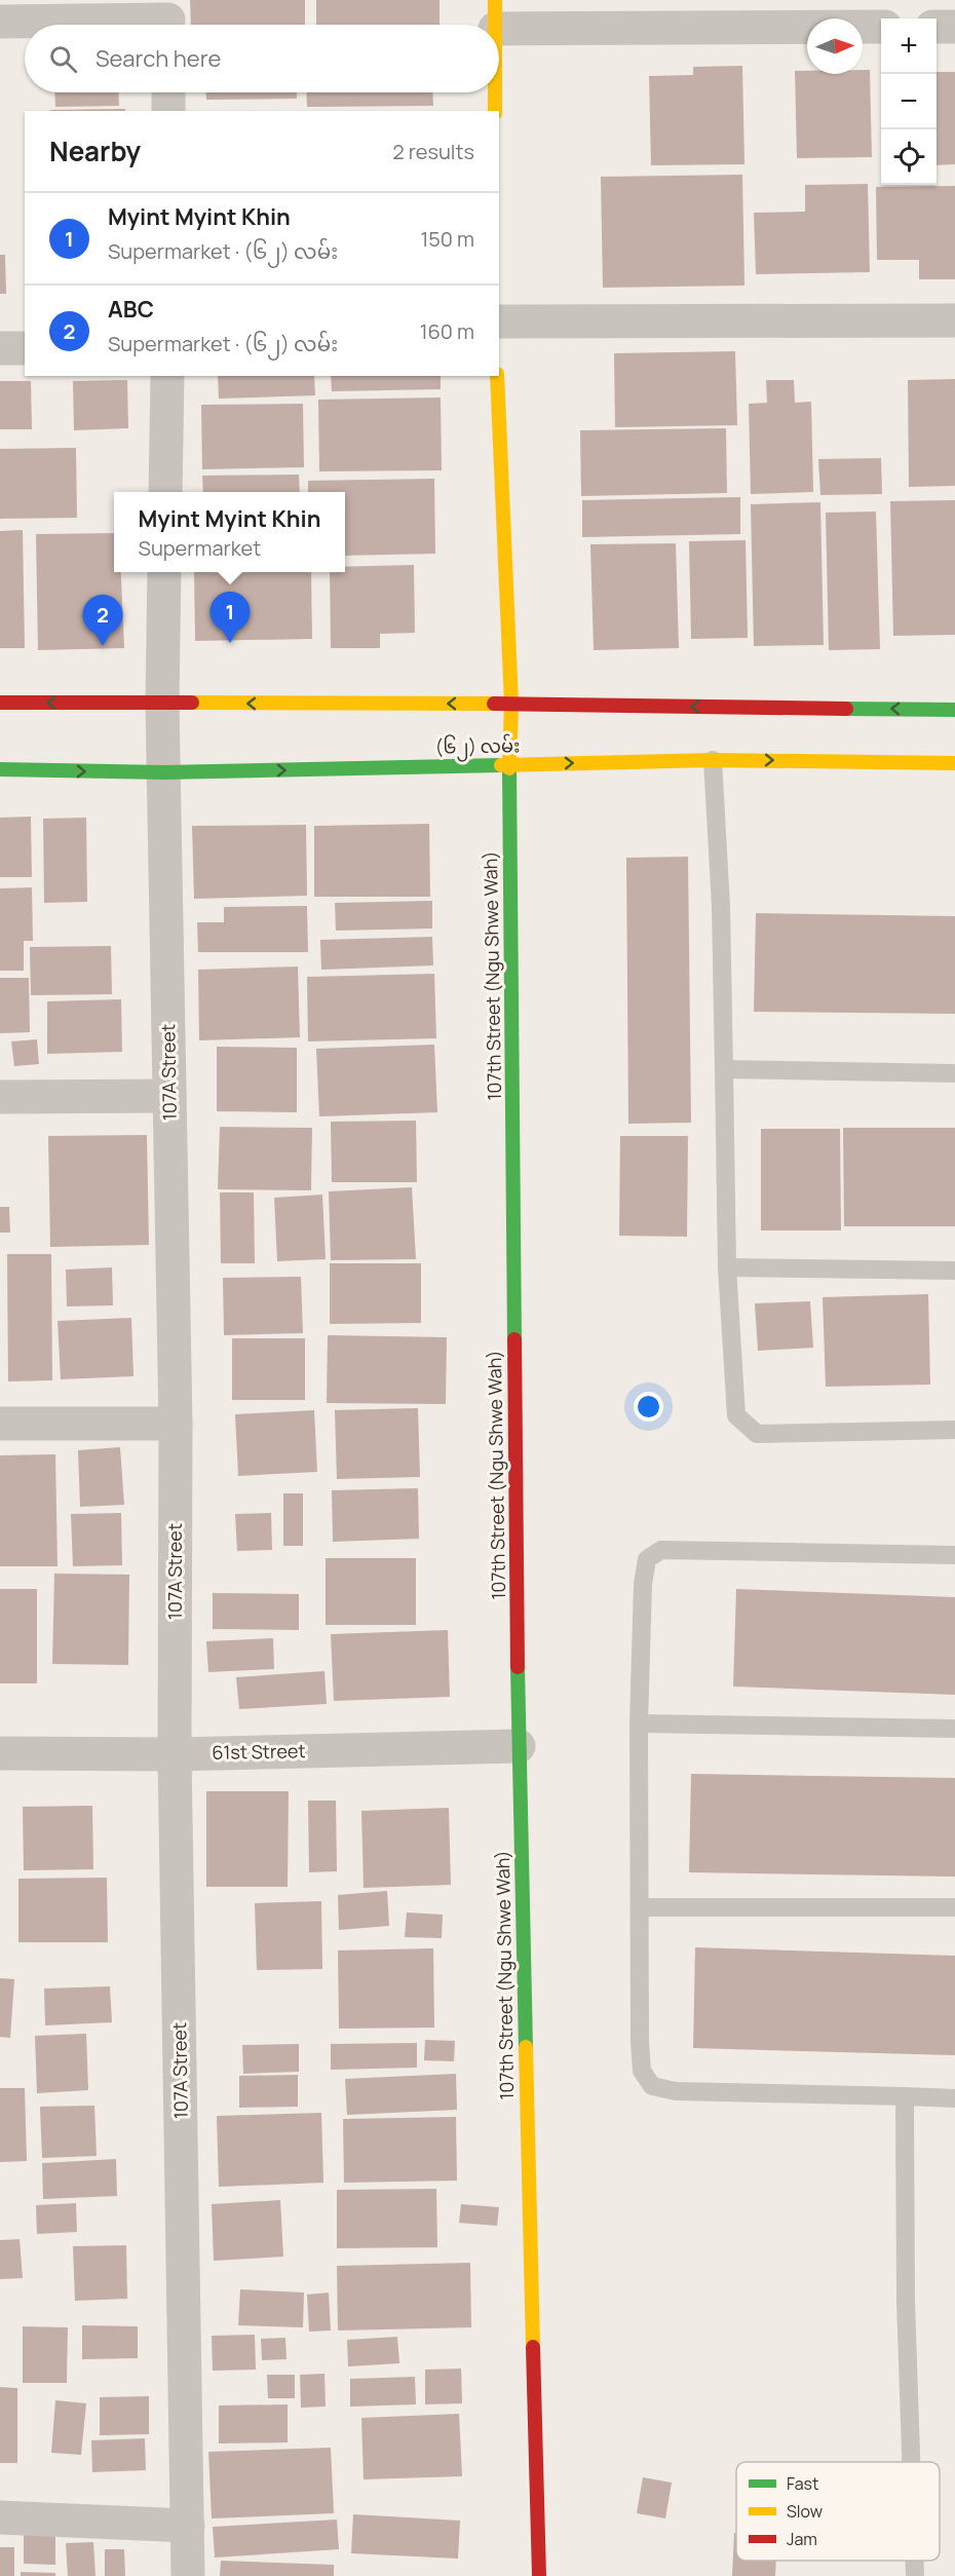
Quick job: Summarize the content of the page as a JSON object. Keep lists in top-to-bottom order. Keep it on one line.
{"streets":{"main road":["(၆၂) လမ်း","107th Street (Ngu Shwe Wah)"],"street":["107A Street","61st Street"]},"crossings":[["(၆၂) လမ်း","107th Street (Ngu Shwe Wah)"],["(၆၂) လမ်း","107A Street"],["107th Street (Ngu Shwe Wah)","61st Street"],["107A Street","61st Street"]],"legend":["Fast","Slow","Jam"],"north":"right","page":{"map_buttons":["+","−"],"search":"Search here","heading":["Nearby","2 results"],"list":[{"mark":"1","name":"Myint Myint Khin","note":"Supermarket · (၆၂) လမ်း","value":"150 m"},{"mark":"2","name":"ABC","note":"Supermarket · (၆၂) လမ်း","value":"160 m"}],"popup":["Myint Myint Khin","Supermarket"],"pins":["1","2"]}}
